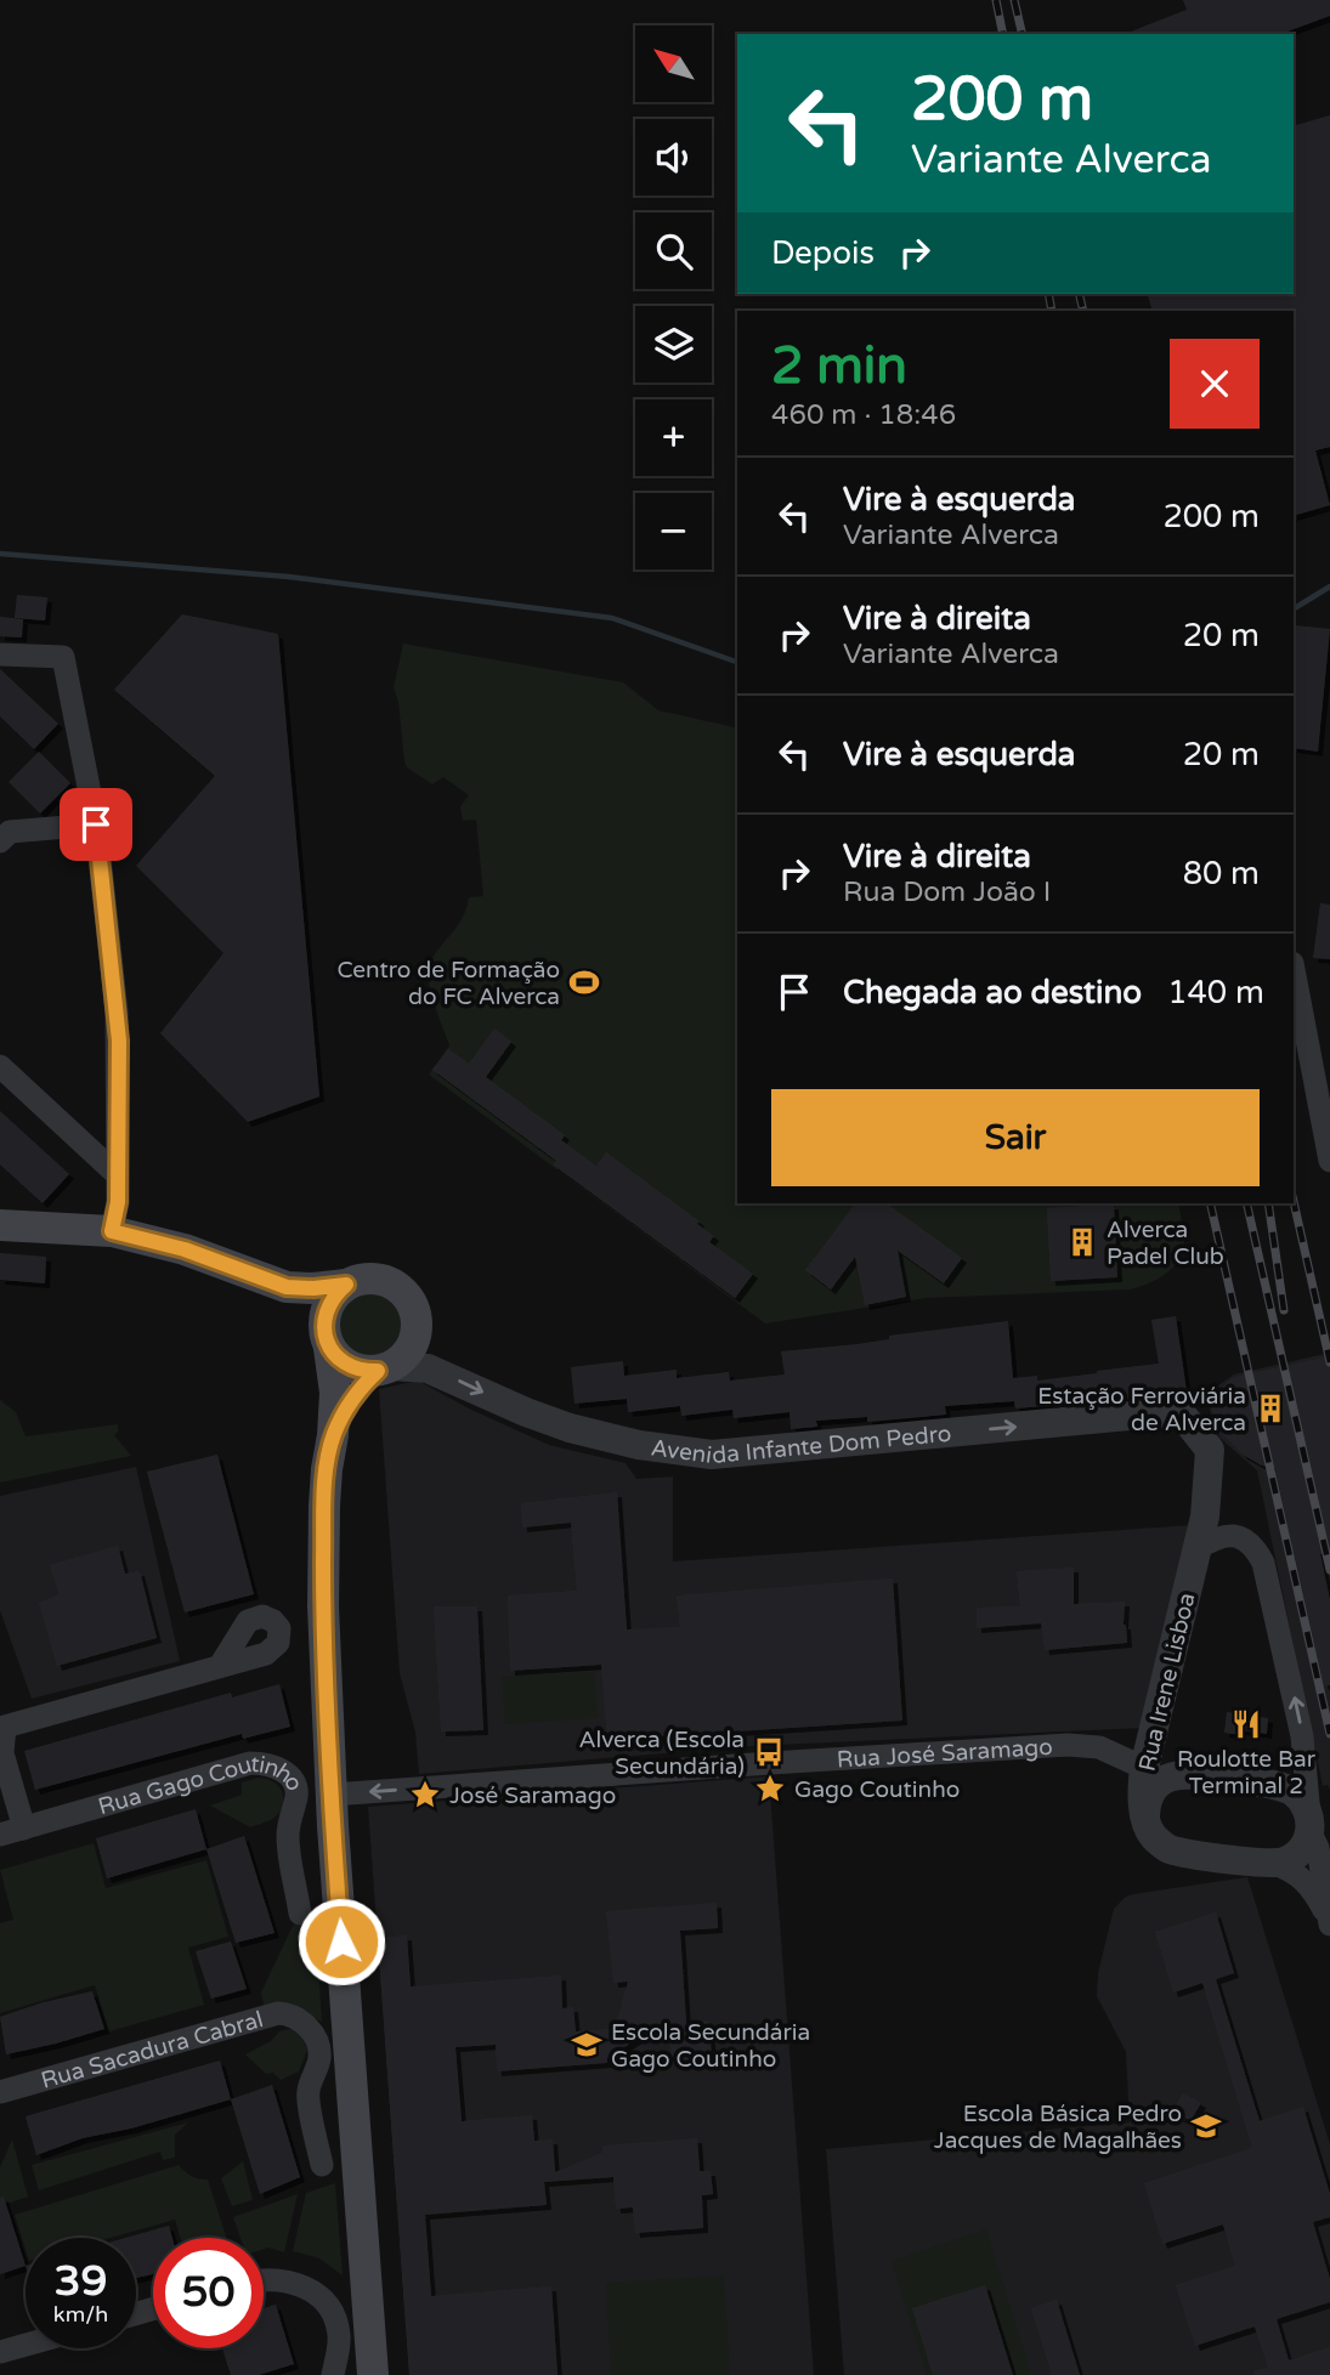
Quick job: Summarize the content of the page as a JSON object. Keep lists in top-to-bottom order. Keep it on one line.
{"streets":{"street":["Avenida Infante Dom Pedro","Rua Irene Lisboa","Rua José Saramago","Rua Gago Coutinho","Rua Sacadura Cabral"]},"crossings":[["Avenida Infante Dom Pedro","Rua Irene Lisboa"],["Rua Irene Lisboa","Rua José Saramago"]],"one_way":["Avenida Infante Dom Pedro","Rua José Saramago"],"places":{"sports":["Centro de Formação do FC Alverca"],"building":["Alverca Padel Club","Estação Ferroviária de Alverca"],"restaurant":["Roulotte Bar Terminal 2"],"bus stop":["Alverca (Escola Secundária)"],"place":["Gago Coutinho","José Saramago"],"school or university":["Escola Secundária Gago Coutinho","Escola Básica Pedro Jacques de Magalhães"]},"north":"top left","page":{"map_buttons":["+","−"],"turn":["200 m","Variante Alverca"],"then":"Depois","heading":["2 min","460 m · 18:46"],"list":[{"name":"Vire à esquerda","note":"Variante Alverca","value":"200 m"},{"name":"Vire à direita","note":"Variante Alverca","value":"20 m"},{"name":"Vire à esquerda","value":"20 m"},{"name":"Vire à direita","note":"Rua Dom João I","value":"80 m"},{"name":"Chegada ao destino","value":"140 m"}],"buttons":"Sair","speed":"39 km/h","limit":"50"}}
